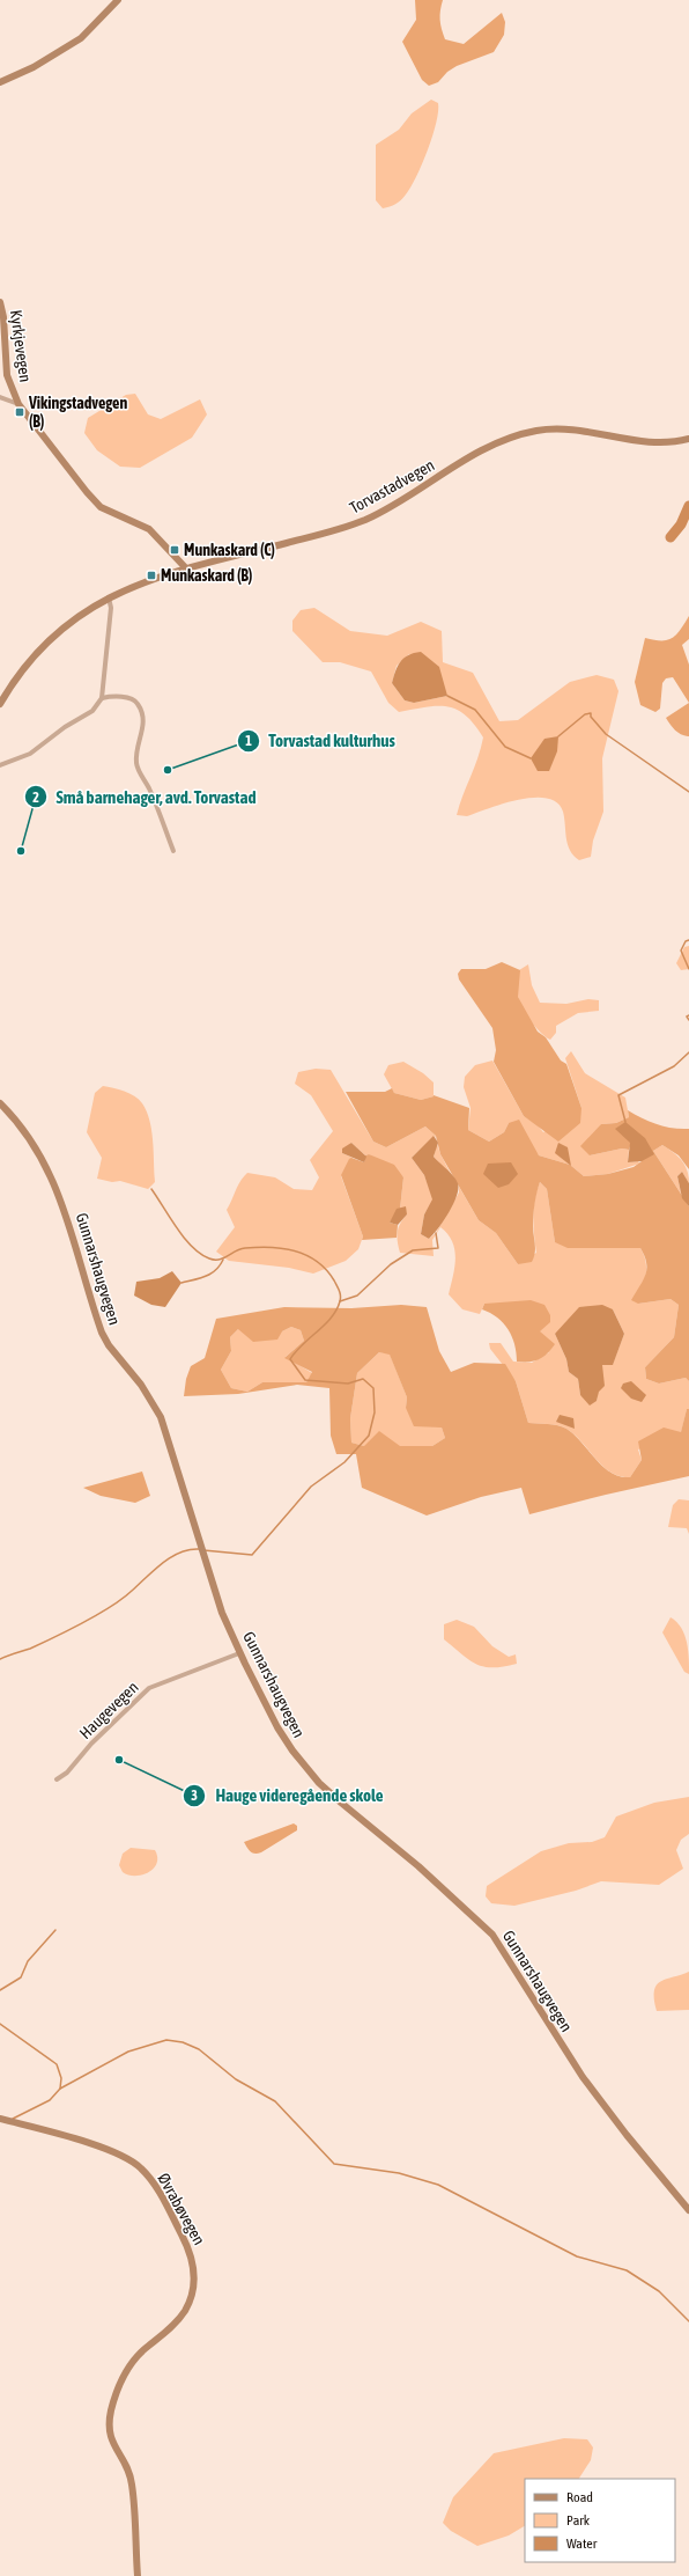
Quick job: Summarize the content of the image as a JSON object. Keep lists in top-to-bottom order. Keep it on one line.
{"streets":{"main road":["Kyrkjevegen","Torvastadvegen","Gunnarshaugvegen","Øvrabøvegen"],"street":["Haugevegen"]},"crossings":[["Kyrkjevegen","Torvastadvegen"],["Gunnarshaugvegen","Haugevegen"]],"places":{"transit":["Vikingstadvegen (B)","Munkaskard (C)","Munkaskard (B)"],"other":["Torvastad kulturhus","Små barnehager, avd. Torvastad","Hauge videregående skole"]},"legend":["Road","Park","Water"]}
